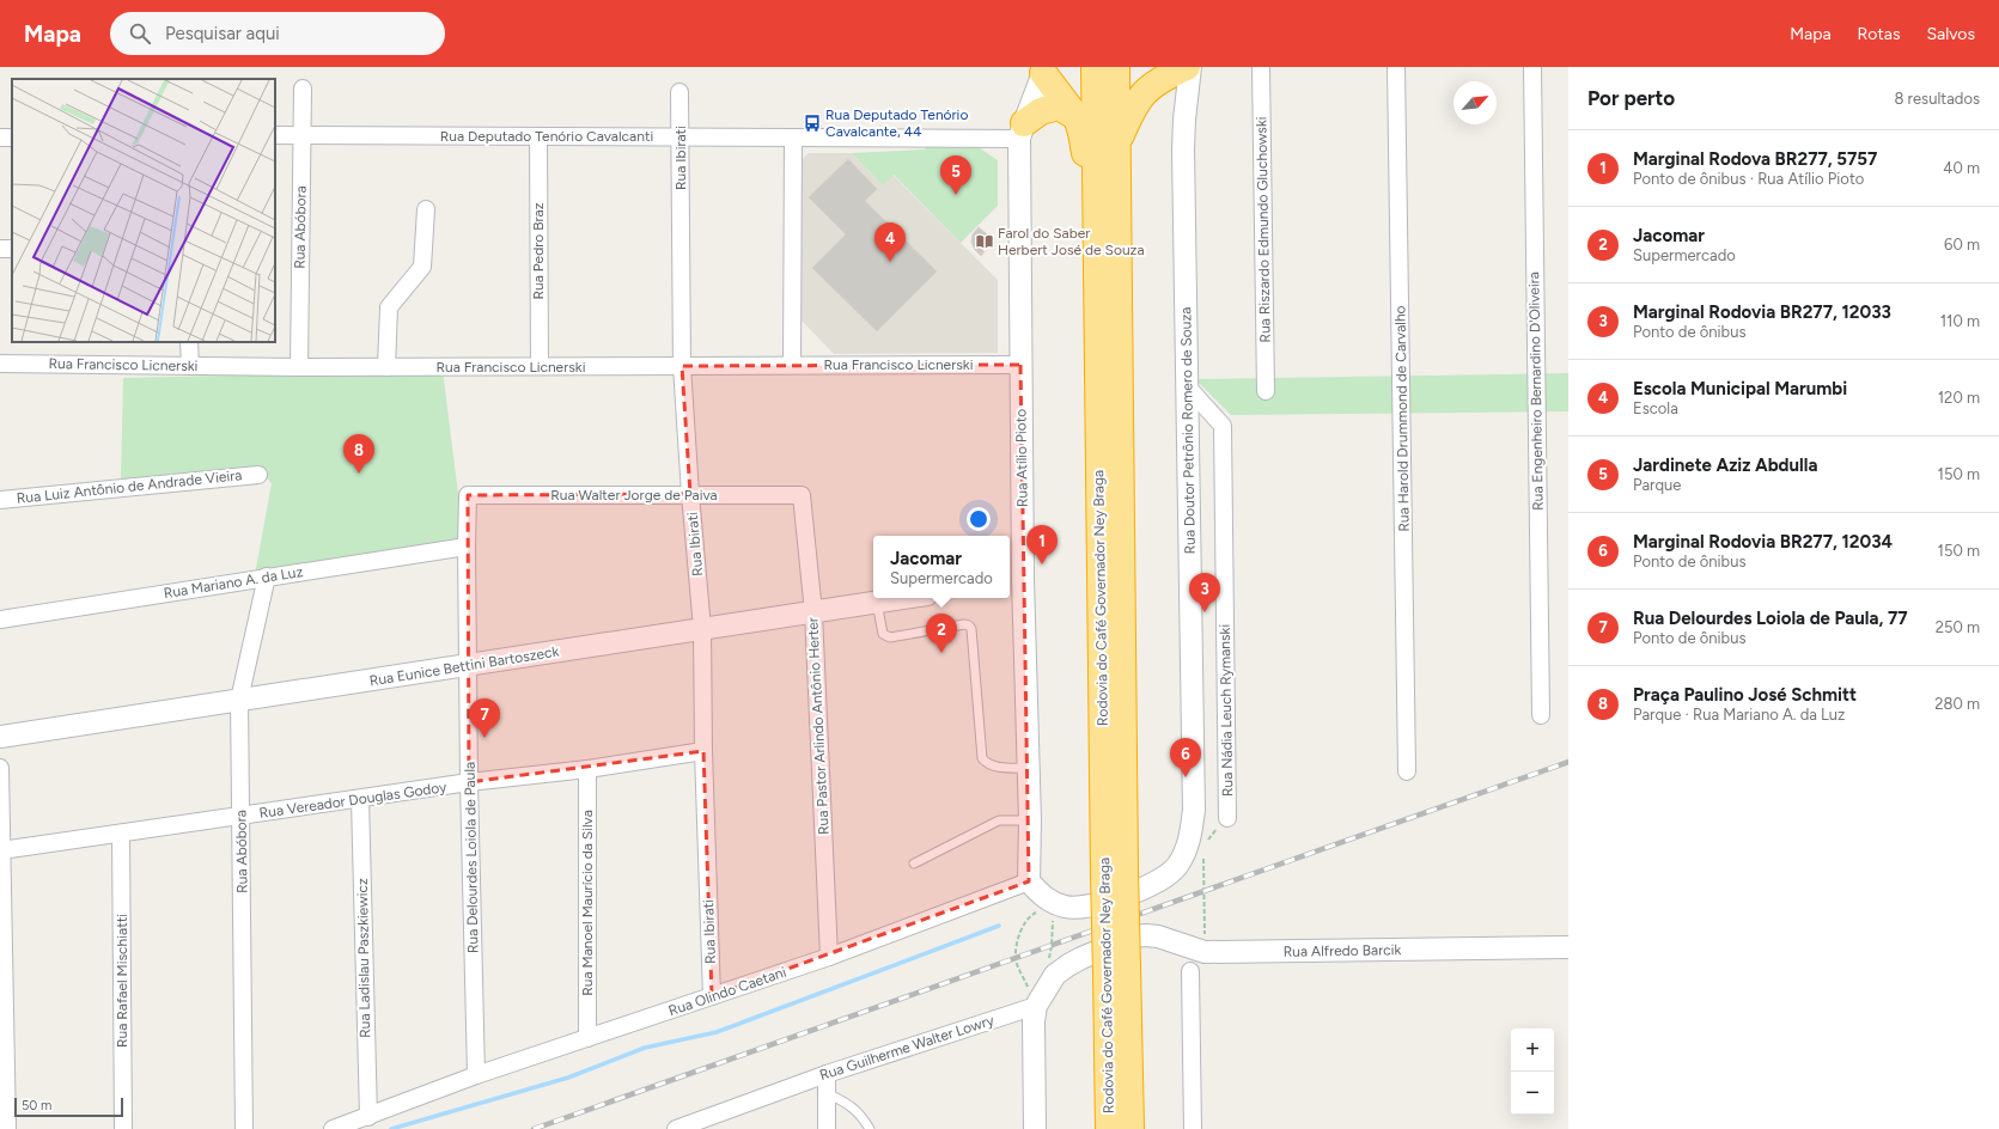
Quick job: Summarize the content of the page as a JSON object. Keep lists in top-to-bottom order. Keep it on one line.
{"streets":{"highway":["Rodovia do Café Governador Ney Braga"],"street":["Rua Deputado Tenório Cavalcanti","Rua Ibirati","Rua Abóbora","Rua Riszardo Edmundo Gluchowski","Rua Pedro Braz","Rua Francisco Licnerski","Rua Engenheiro Bernardino D'Oliveira","Rua Harold Drummond de Carvalho","Rua Doutor Petrônio Romero de Souza","Rua Atílio Pioto","Rua Luiz Antônio de Andrade Vieira","Rua Walter Jorge de Paiva","Rua Mariano A. da Luz","Rua Eunice Bettini Bartoszeck","Rua Nádia Leuch Rymanski","Rua Pastor Arlindo Antônio Herter","Rua Vereador Douglas Godoy","Rua Delourdes Loiola de Paula","Rua Manoel Maurício da Silva","Rua Alfredo Barcik","Rua Ladislau Paszkiewicz","Rua Rafael Mischiatti","Rua Olindo Caetani","Rua Guilherme Walter Lowry"]},"crossings":[["Rua Deputado Tenório Cavalcanti","Rua Ibirati"],["Rua Deputado Tenório Cavalcanti","Rua Abóbora"],["Rua Deputado Tenório Cavalcanti","Rua Pedro Braz"],["Rua Deputado Tenório Cavalcanti","Rua Atílio Pioto"],["Rua Ibirati","Rua Francisco Licnerski"],["Rua Ibirati","Rua Walter Jorge de Paiva"],["Rua Ibirati","Rua Eunice Bettini Bartoszeck"],["Rua Ibirati","Rua Vereador Douglas Godoy"],["Rua Ibirati","Rua Olindo Caetani"],["Rua Abóbora","Rua Francisco Licnerski"],["Rua Abóbora","Rua Mariano A. da Luz"],["Rua Abóbora","Rua Eunice Bettini Bartoszeck"],["Rua Abóbora","Rua Vereador Douglas Godoy"],["Rua Pedro Braz","Rua Francisco Licnerski"],["Rua Francisco Licnerski","Rua Atílio Pioto"],["Rua Doutor Petrônio Romero de Souza","Rodovia do Café Governador Ney Braga"],["Rua Doutor Petrônio Romero de Souza","Rua Nádia Leuch Rymanski"],["Rua Atílio Pioto","Rua Olindo Caetani"],["Rua Walter Jorge de Paiva","Rua Pastor Arlindo Antônio Herter"],["Rua Walter Jorge de Paiva","Rua Delourdes Loiola de Paula"],["Rua Mariano A. da Luz","Rua Delourdes Loiola de Paula"],["Rua Eunice Bettini Bartoszeck","Rua Pastor Arlindo Antônio Herter"],["Rua Eunice Bettini Bartoszeck","Rua Delourdes Loiola de Paula"],["Rua Pastor Arlindo Antônio Herter","Rua Olindo Caetani"],["Rua Vereador Douglas Godoy","Rua Delourdes Loiola de Paula"],["Rua Vereador Douglas Godoy","Rua Manoel Maurício da Silva"],["Rua Vereador Douglas Godoy","Rua Ladislau Paszkiewicz"],["Rua Vereador Douglas Godoy","Rua Rafael Mischiatti"],["Rua Delourdes Loiola de Paula","Rua Olindo Caetani"],["Rua Manoel Maurício da Silva","Rua Olindo Caetani"],["Rua Alfredo Barcik","Rua Guilherme Walter Lowry"],["Rua Ladislau Paszkiewicz","Rua Olindo Caetani"]],"places":{"bus stop":["Rua Deputado Tenório Cavalcante, 44"],"library":["Farol do Saber Herbert José de Souza"]},"scale_bar":"50 m","north":"top right","page":{"header":"Mapa","search":"Pesquisar aqui","nav":["Mapa","Rotas","Salvos"],"heading":["Por perto","8 resultados"],"list":[{"mark":"1","name":"Marginal Rodova BR277, 5757","note":"Ponto de ônibus · Rua Atílio Pioto","value":"40 m"},{"mark":"2","name":"Jacomar","note":"Supermercado","value":"60 m"},{"mark":"3","name":"Marginal Rodovia BR277, 12033","note":"Ponto de ônibus","value":"110 m"},{"mark":"4","name":"Escola Municipal Marumbi","note":"Escola","value":"120 m"},{"mark":"5","name":"Jardinete Aziz Abdulla","note":"Parque","value":"150 m"},{"mark":"6","name":"Marginal Rodovia BR277, 12034","note":"Ponto de ônibus","value":"150 m"},{"mark":"7","name":"Rua Delourdes Loiola de Paula, 77","note":"Ponto de ônibus","value":"250 m"},{"mark":"8","name":"Praça Paulino José Schmitt","note":"Parque · Rua Mariano A. da Luz","value":"280 m"}],"pins":["5","4","8","1","3","2","7","6"],"popup":["Jacomar","Supermercado"],"map_buttons":["+","−"],"scale":"50 m"}}
